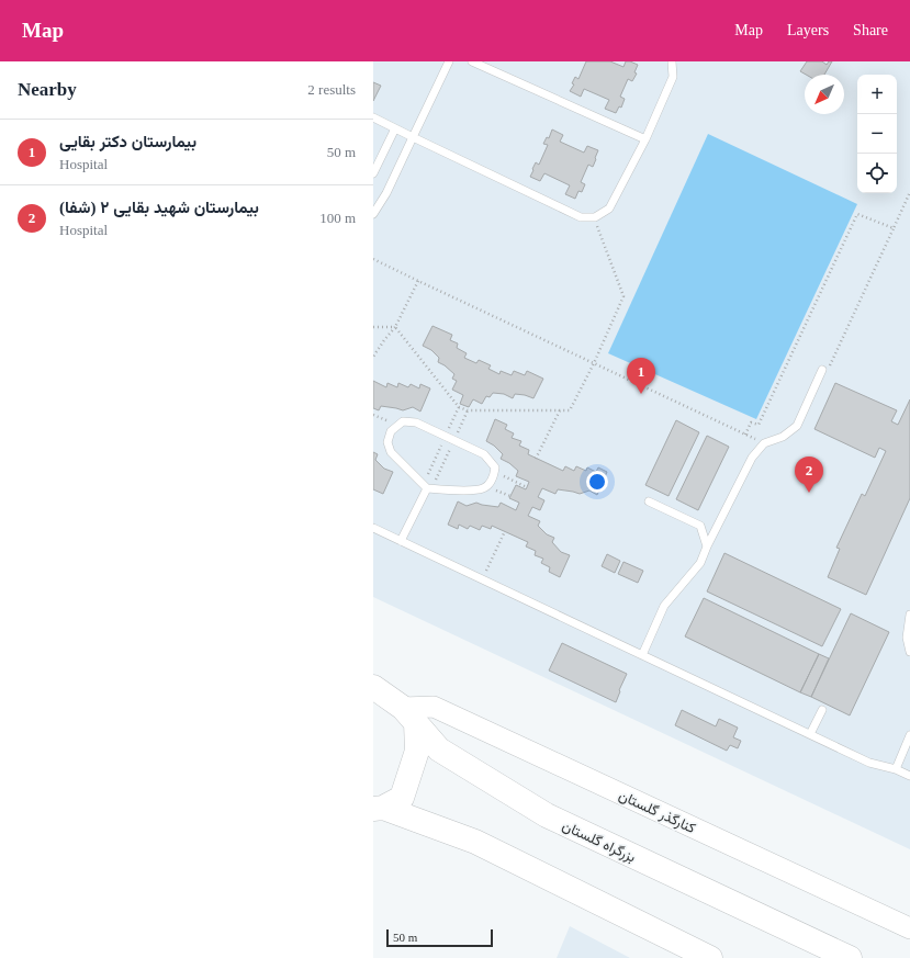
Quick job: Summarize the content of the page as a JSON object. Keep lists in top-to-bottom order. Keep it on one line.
{"streets":{"highway":["بزرگراه گلستان"],"street":["کنارگذر گلستان"]},"crossings":[["کنارگذر گلستان","بزرگراه گلستان"]],"scale_bar":"50 m","north":"bottom left","page":{"header":"Map","nav":["Map","Layers","Share"],"heading":["Nearby","2 results"],"map_buttons":["+","−"],"list":[{"mark":"1","name":"بیمارستان دکتر بقایی","note":"Hospital","value":"50 m"},{"mark":"2","name":"بیمارستان شهید بقایی ۲ (شفا)","note":"Hospital","value":"100 m"}],"pins":["1","2"],"scale":"50 m"}}
